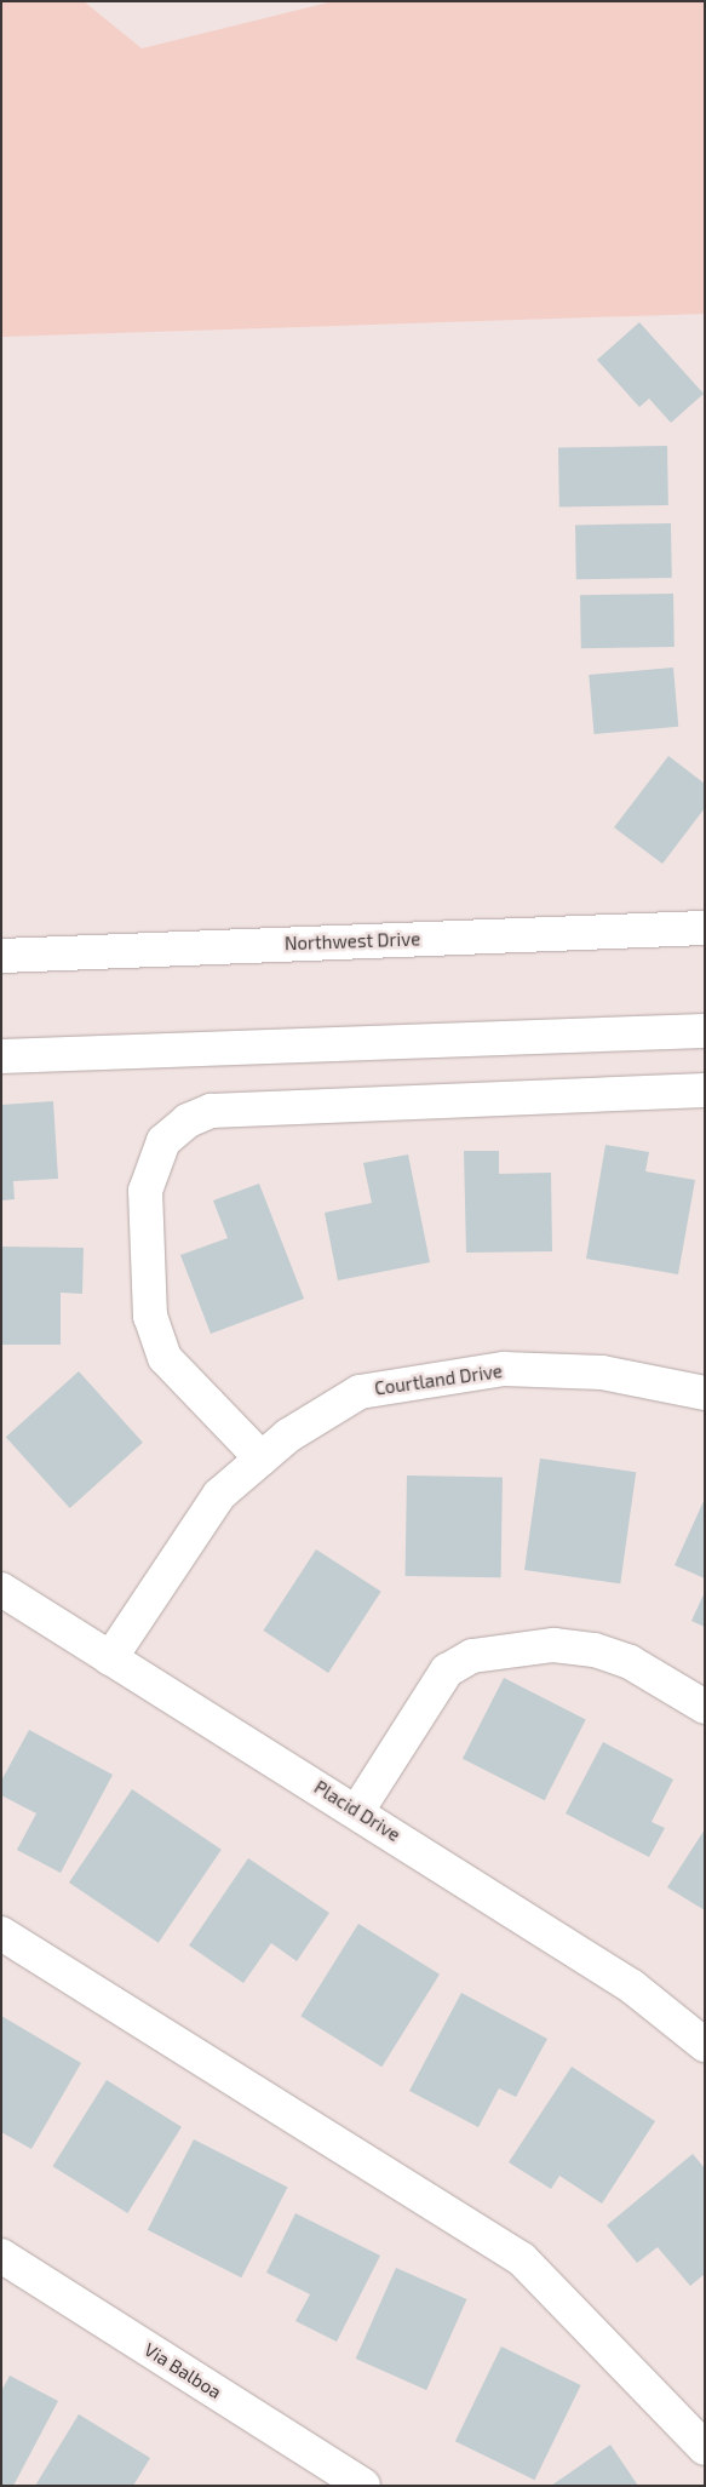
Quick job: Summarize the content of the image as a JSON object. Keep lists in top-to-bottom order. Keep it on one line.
{"streets":{"street":["Northwest Drive","Courtland Drive","Placid Drive","Via Balboa"]},"crossings":[["Courtland Drive","Placid Drive"]]}
